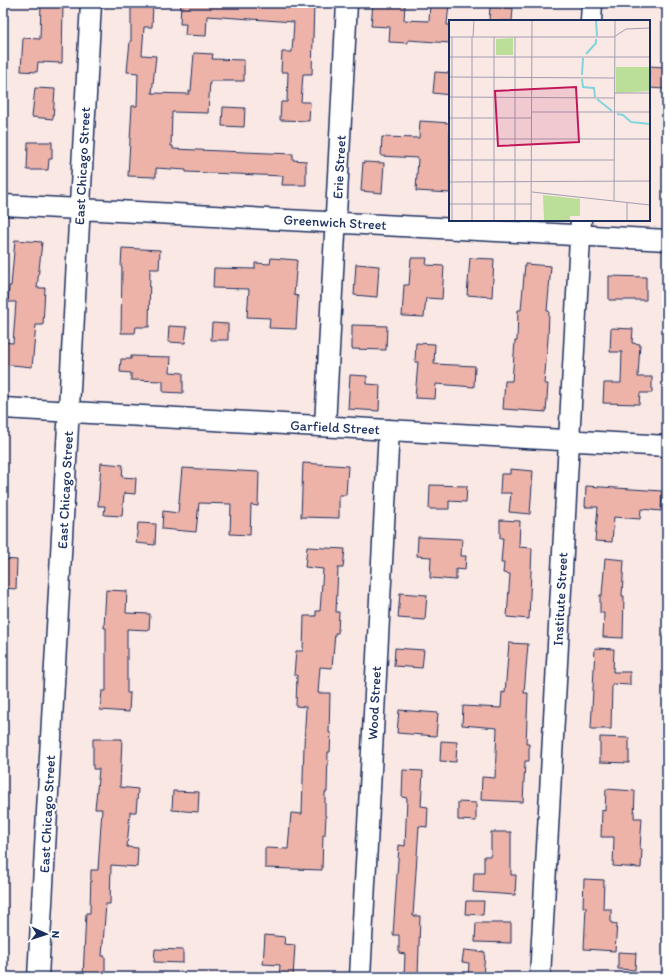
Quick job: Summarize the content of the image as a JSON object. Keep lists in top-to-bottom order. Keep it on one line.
{"streets":{"street":["East Chicago Street","Erie Street","Greenwich Street","Garfield Street","Institute Street","Wood Street"]},"crossings":[["East Chicago Street","Greenwich Street"],["East Chicago Street","Garfield Street"],["Erie Street","Greenwich Street"],["Erie Street","Garfield Street"],["Greenwich Street","Institute Street"],["Garfield Street","Institute Street"],["Garfield Street","Wood Street"]],"north":"right"}
